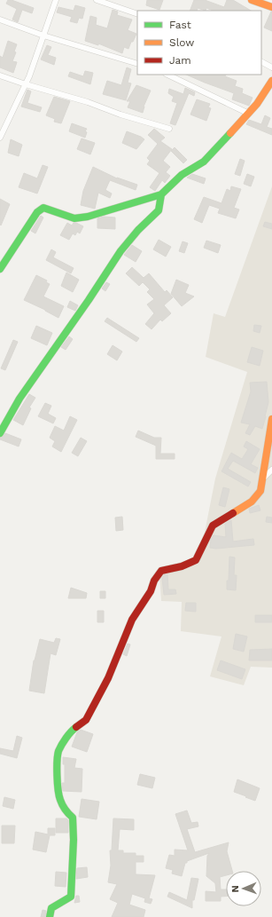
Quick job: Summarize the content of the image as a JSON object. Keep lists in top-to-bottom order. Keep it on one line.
{"legend":["Fast","Slow","Jam"],"north":"left"}
